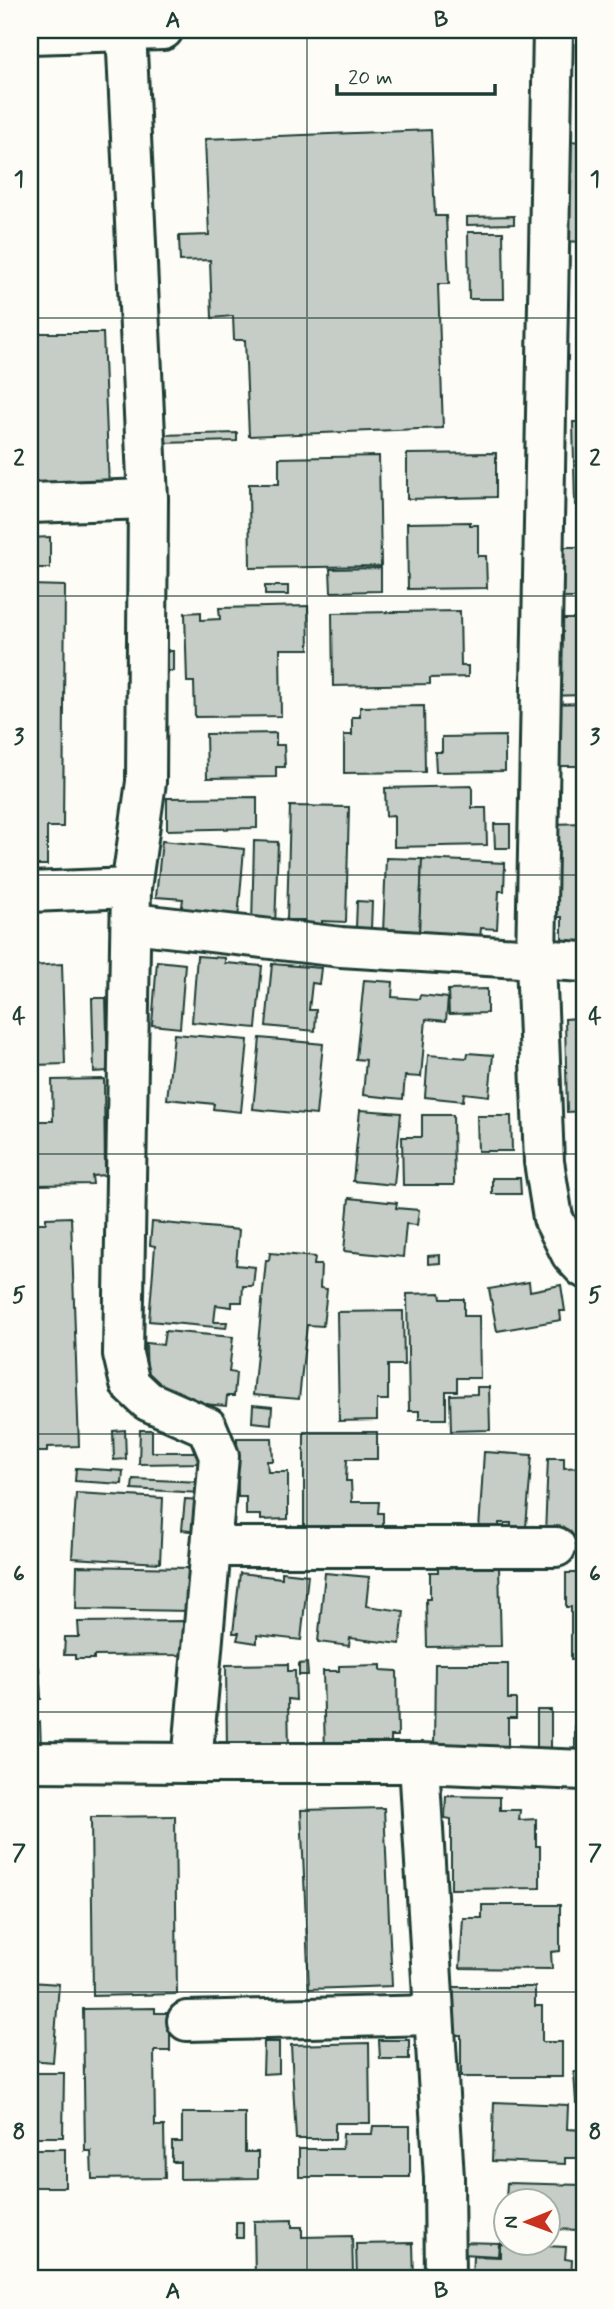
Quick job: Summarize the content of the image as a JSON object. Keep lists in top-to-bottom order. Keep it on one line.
{"scale_bar":"20 m","north":"left","grid":{"columns":["A","B"],"rows":["1","2","3","4","5","6","7","8"]}}
